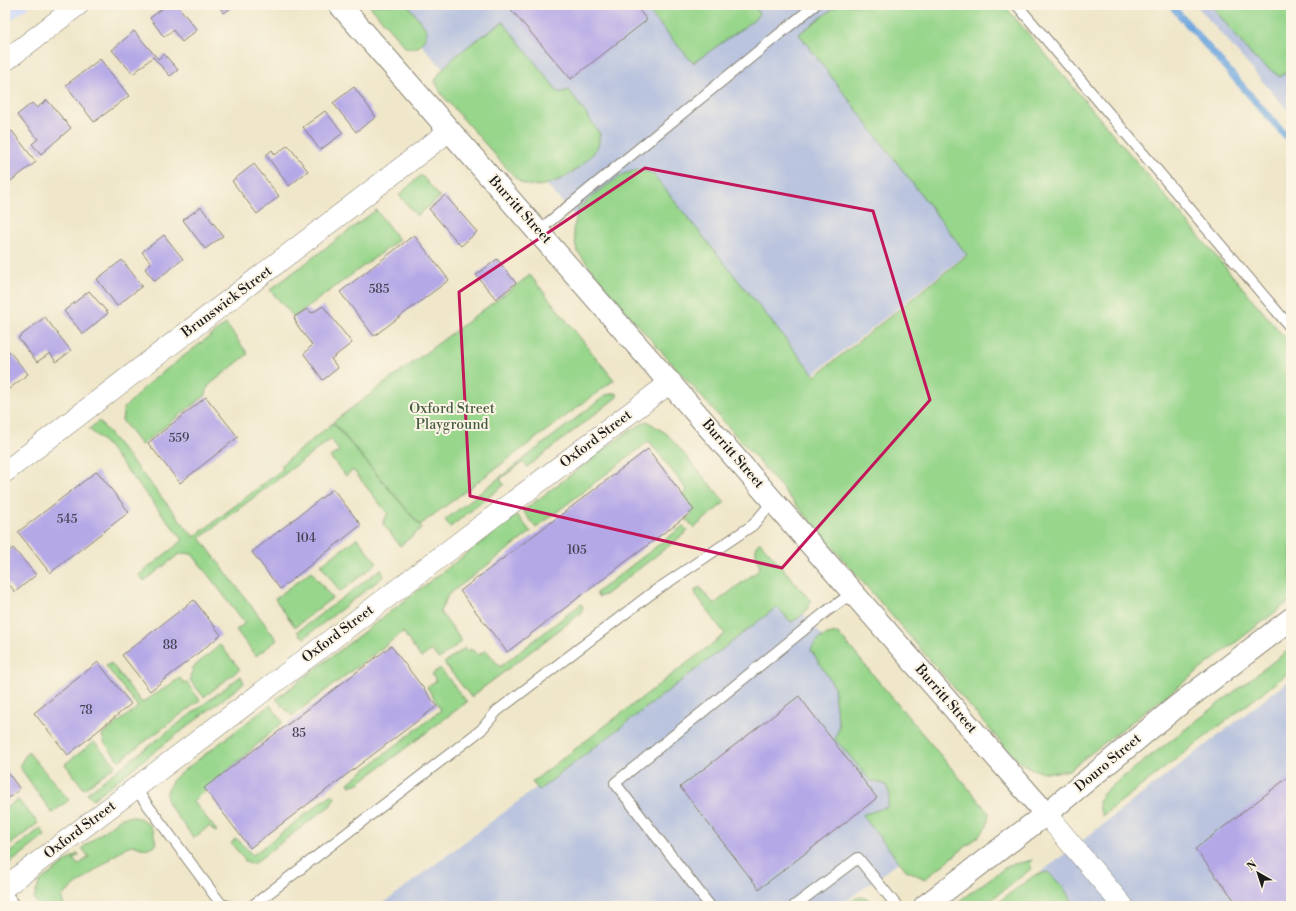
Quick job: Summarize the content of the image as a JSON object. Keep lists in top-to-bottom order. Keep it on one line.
{"streets":{"street":["Burritt Street","Brunswick Street","Oxford Street","Douro Street"]},"crossings":[["Burritt Street","Brunswick Street"],["Burritt Street","Oxford Street"],["Burritt Street","Douro Street"]],"parks":["Oxford Street Playground"],"house_numbers":["585","559","545","104","105","88","78","85"],"north":"top left"}
